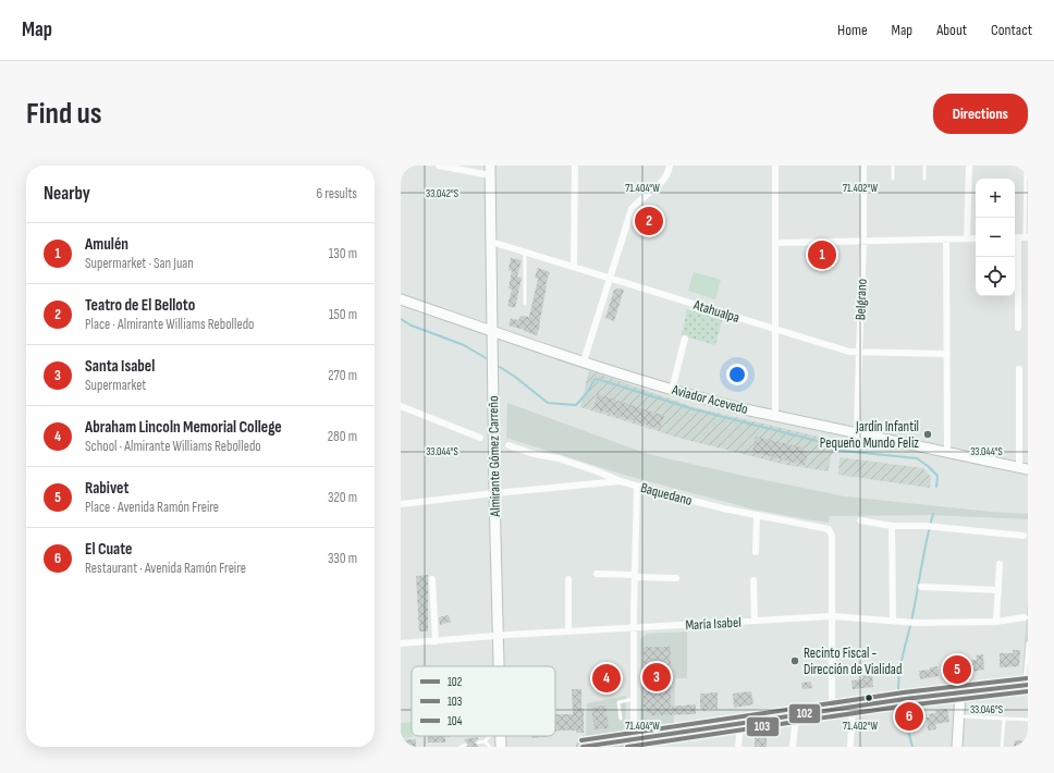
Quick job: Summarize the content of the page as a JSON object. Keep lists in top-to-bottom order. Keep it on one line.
{"streets":{"main road":["Aviador Acevedo","Almirante Gómez Carreño"],"street":["Belgrano","Atahualpa","Baquedano","María Isabel"]},"crossings":[["Belgrano","Atahualpa"],["Belgrano","Aviador Acevedo"],["Atahualpa","Almirante Gómez Carreño"],["Aviador Acevedo","Almirante Gómez Carreño"],["Almirante Gómez Carreño","María Isabel"],["Baquedano","María Isabel"]],"places":["Jardín Infantil Pequeño Mundo Feliz","Recinto Fiscal - Dirección de Vialidad"],"lines":["transit line 104","transit line 102","transit line 103"],"legend":["102","103","104"],"page":{"header":"Map","nav":["Home","Map","About","Contact"],"buttons":"Directions","title":"Find us","heading":["Nearby","6 results"],"map_buttons":["+","−"],"pins":["2","1","5","3","4","6"],"list":[{"mark":"1","name":"Amulén","note":"Supermarket · San Juan","value":"130 m"},{"mark":"2","name":"Teatro de El Belloto","note":"Place · Almirante Williams Rebolledo","value":"150 m"},{"mark":"3","name":"Santa Isabel","note":"Supermarket","value":"270 m"},{"mark":"4","name":"Abraham Lincoln Memorial College","note":"School · Almirante Williams Rebolledo","value":"280 m"},{"mark":"5","name":"Rabivet","note":"Place · Avenida Ramón Freire","value":"320 m"},{"mark":"6","name":"El Cuate","note":"Restaurant · Avenida Ramón Freire","value":"330 m"}]},"coordinates":["71.404°W","71.402°W","33.042°S","33.044°S","33.046°S"]}
